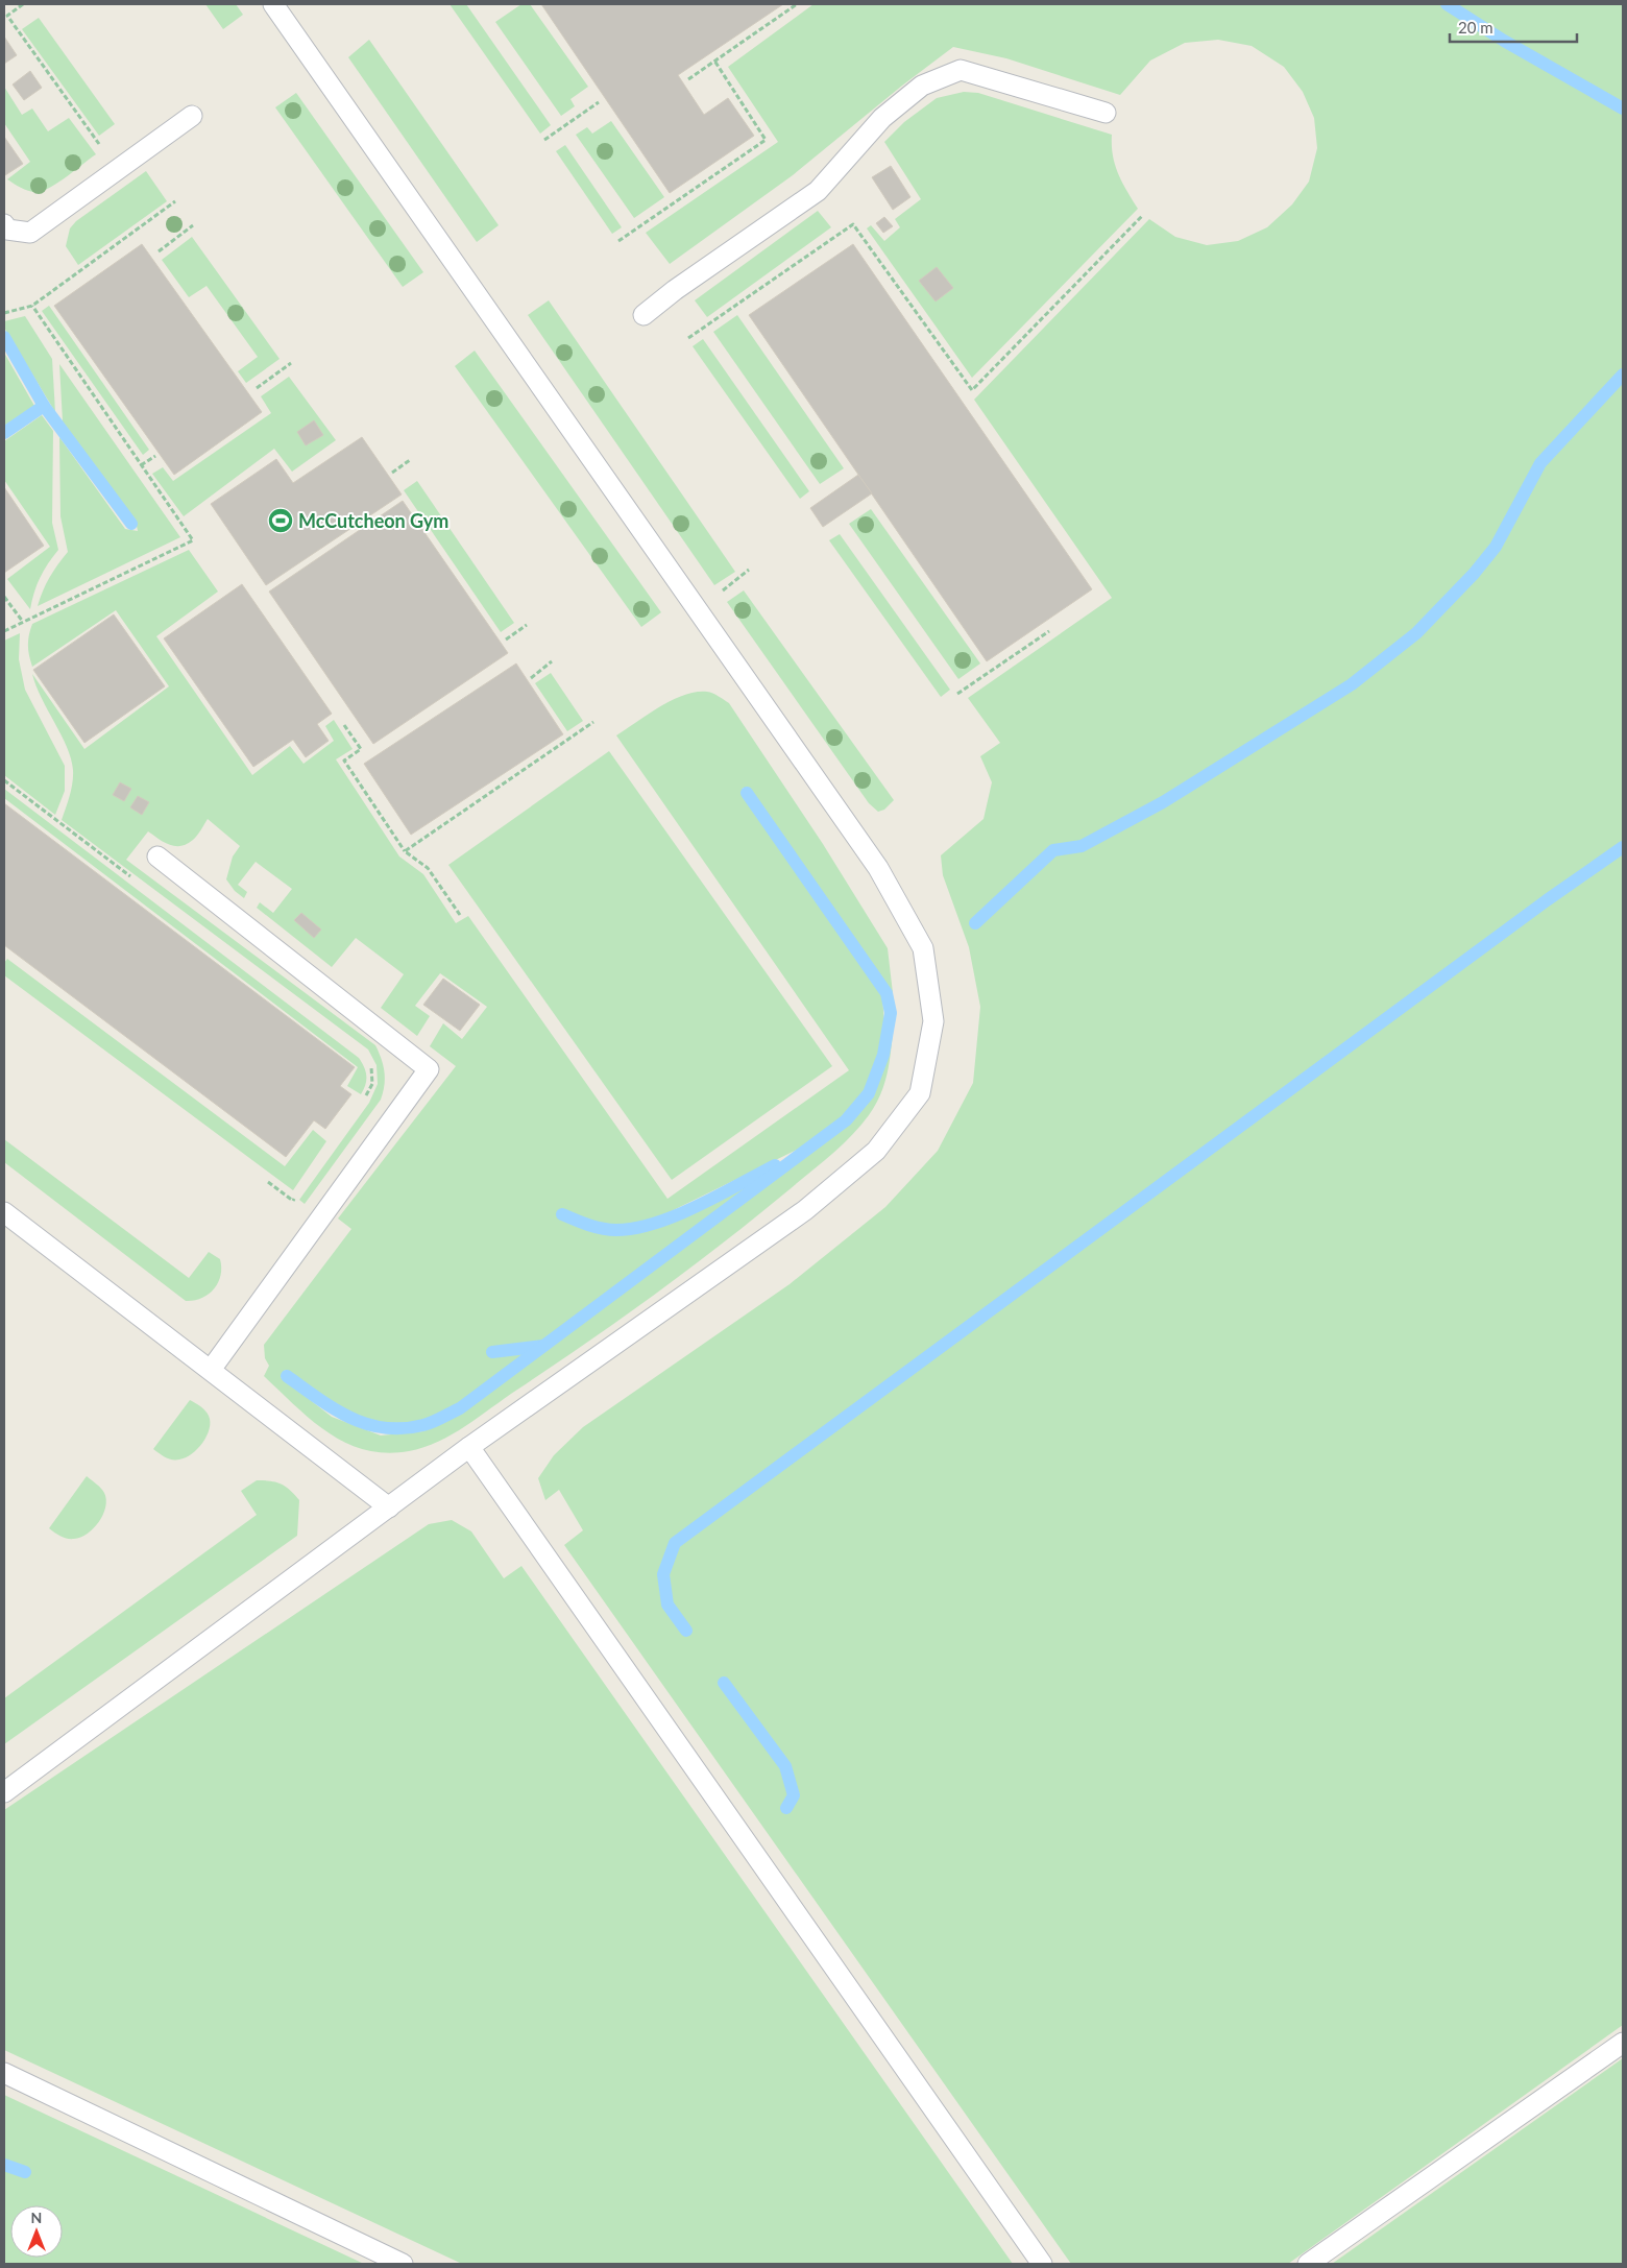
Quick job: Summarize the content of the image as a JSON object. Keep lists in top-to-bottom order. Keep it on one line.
{"places":{"sports":["McCutcheon Gym"]},"scale_bar":"20 m","north":"top"}
